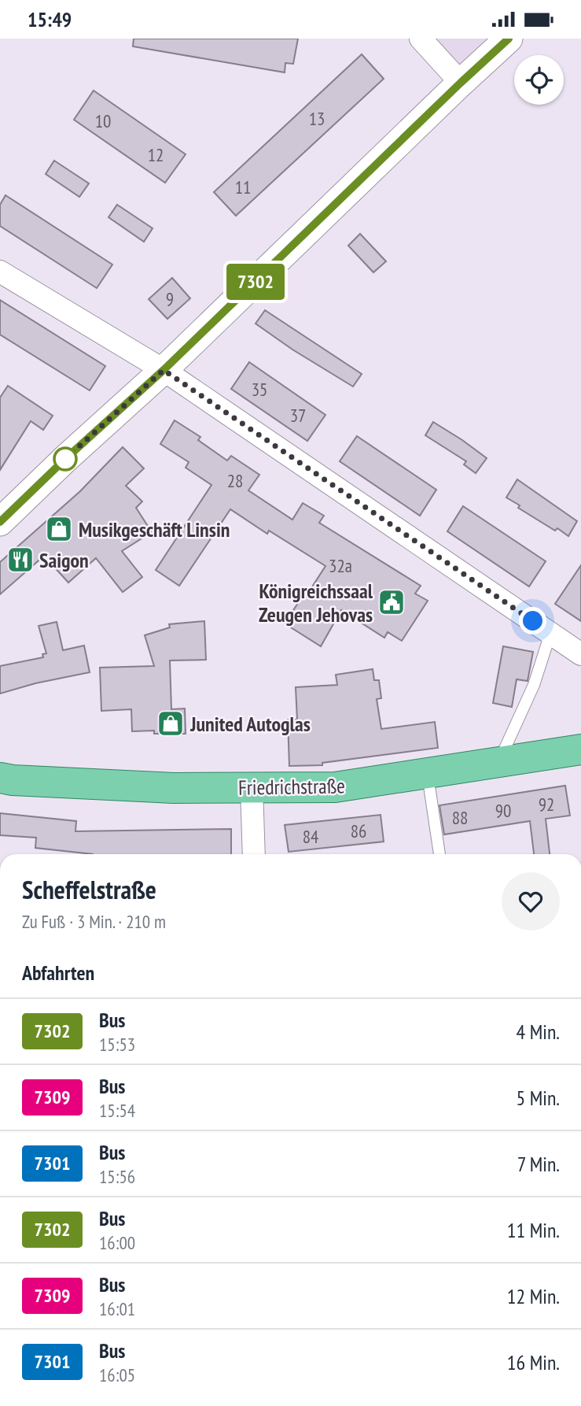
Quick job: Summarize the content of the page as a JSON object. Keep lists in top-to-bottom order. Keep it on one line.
{"streets":{"main road":["Friedrichstraße"]},"places":{"shop":["Musikgeschäft Linsin","Junited Autoglas"],"restaurant":["Saigon"],"public building":["Königreichssaal Zeugen Jehovas"]},"lines":["bus line 7302"],"house_numbers":["13","10","12","11","9","35","37","28","32a","92","90","88","86","84"],"page":{"status":"15:49","on_map":"7302","heading":[["Scheffelstraße","Zu Fuß · 3 Min. · 210 m"],"Abfahrten"],"list":[{"mark":"7302","name":"Bus","note":"15:53","value":"4 Min."},{"mark":"7309","name":"Bus","note":"15:54","value":"5 Min."},{"mark":"7301","name":"Bus","note":"15:56","value":"7 Min."},{"mark":"7302","name":"Bus","note":"16:00","value":"11 Min."},{"mark":"7309","name":"Bus","note":"16:01","value":"12 Min."},{"mark":"7301","name":"Bus","note":"16:05","value":"16 Min."}]}}
